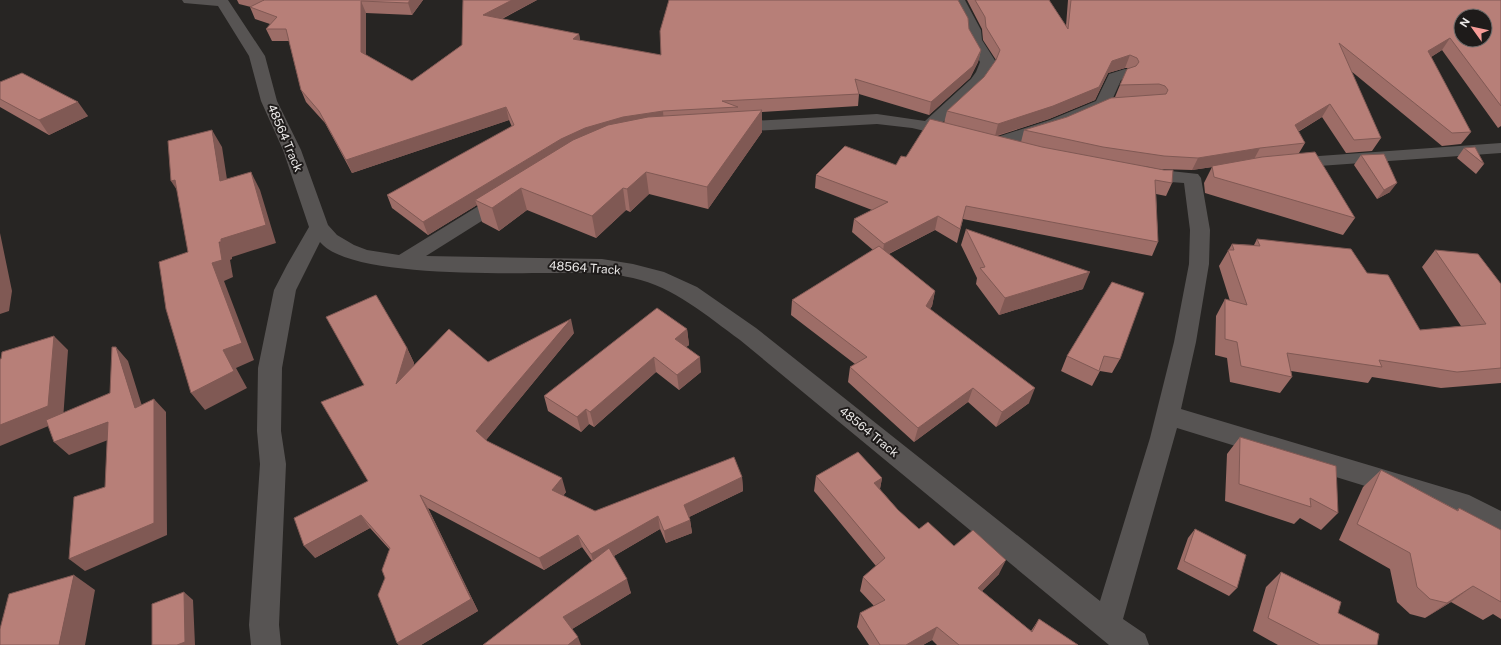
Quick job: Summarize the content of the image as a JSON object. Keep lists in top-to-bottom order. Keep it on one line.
{"streets":{"street":["48564 Track"]},"north":"top left"}
